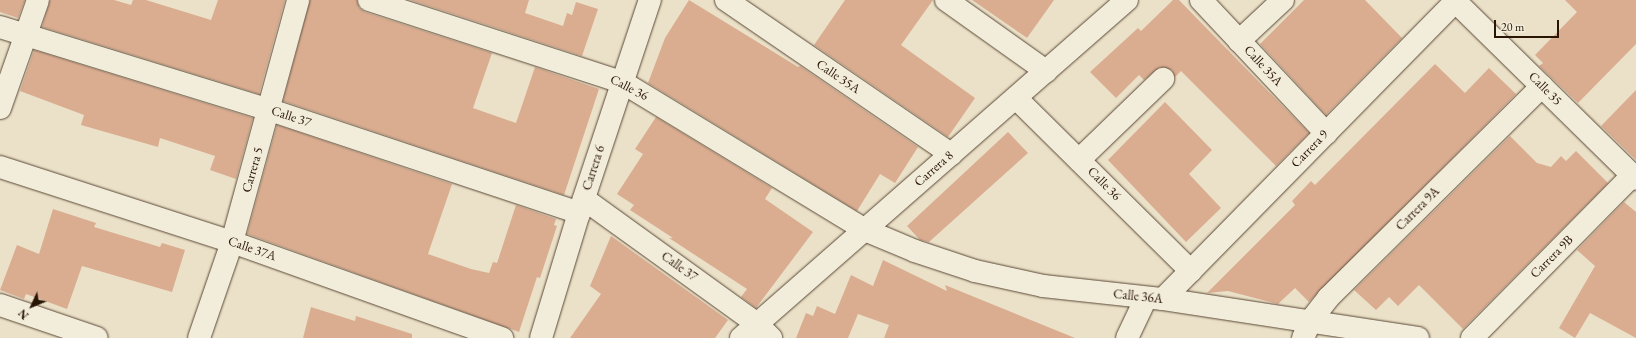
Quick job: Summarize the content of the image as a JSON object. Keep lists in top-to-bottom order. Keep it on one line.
{"streets":{"street":["Calle 35A","Calle 36","Calle 35","Calle 37","Carrera 9","Carrera 6","Carrera 8","Carrera 5","Carrera 9A","Calle 37A","Carrera 9B","Calle 36A"]},"crossings":[["Calle 35A","Carrera 9"],["Calle 35A","Carrera 8"],["Calle 36","Carrera 9"],["Calle 36","Carrera 6"],["Calle 36","Carrera 8"],["Calle 36","Calle 36A"],["Calle 35","Carrera 9"],["Calle 35","Carrera 9A"],["Calle 35","Carrera 9B"],["Calle 37","Carrera 6"],["Calle 37","Carrera 8"],["Calle 37","Carrera 5"],["Carrera 9","Calle 36A"],["Carrera 8","Calle 36A"],["Carrera 5","Calle 37A"],["Carrera 9A","Calle 36A"]],"scale_bar":"20 m","north":"bottom left"}
